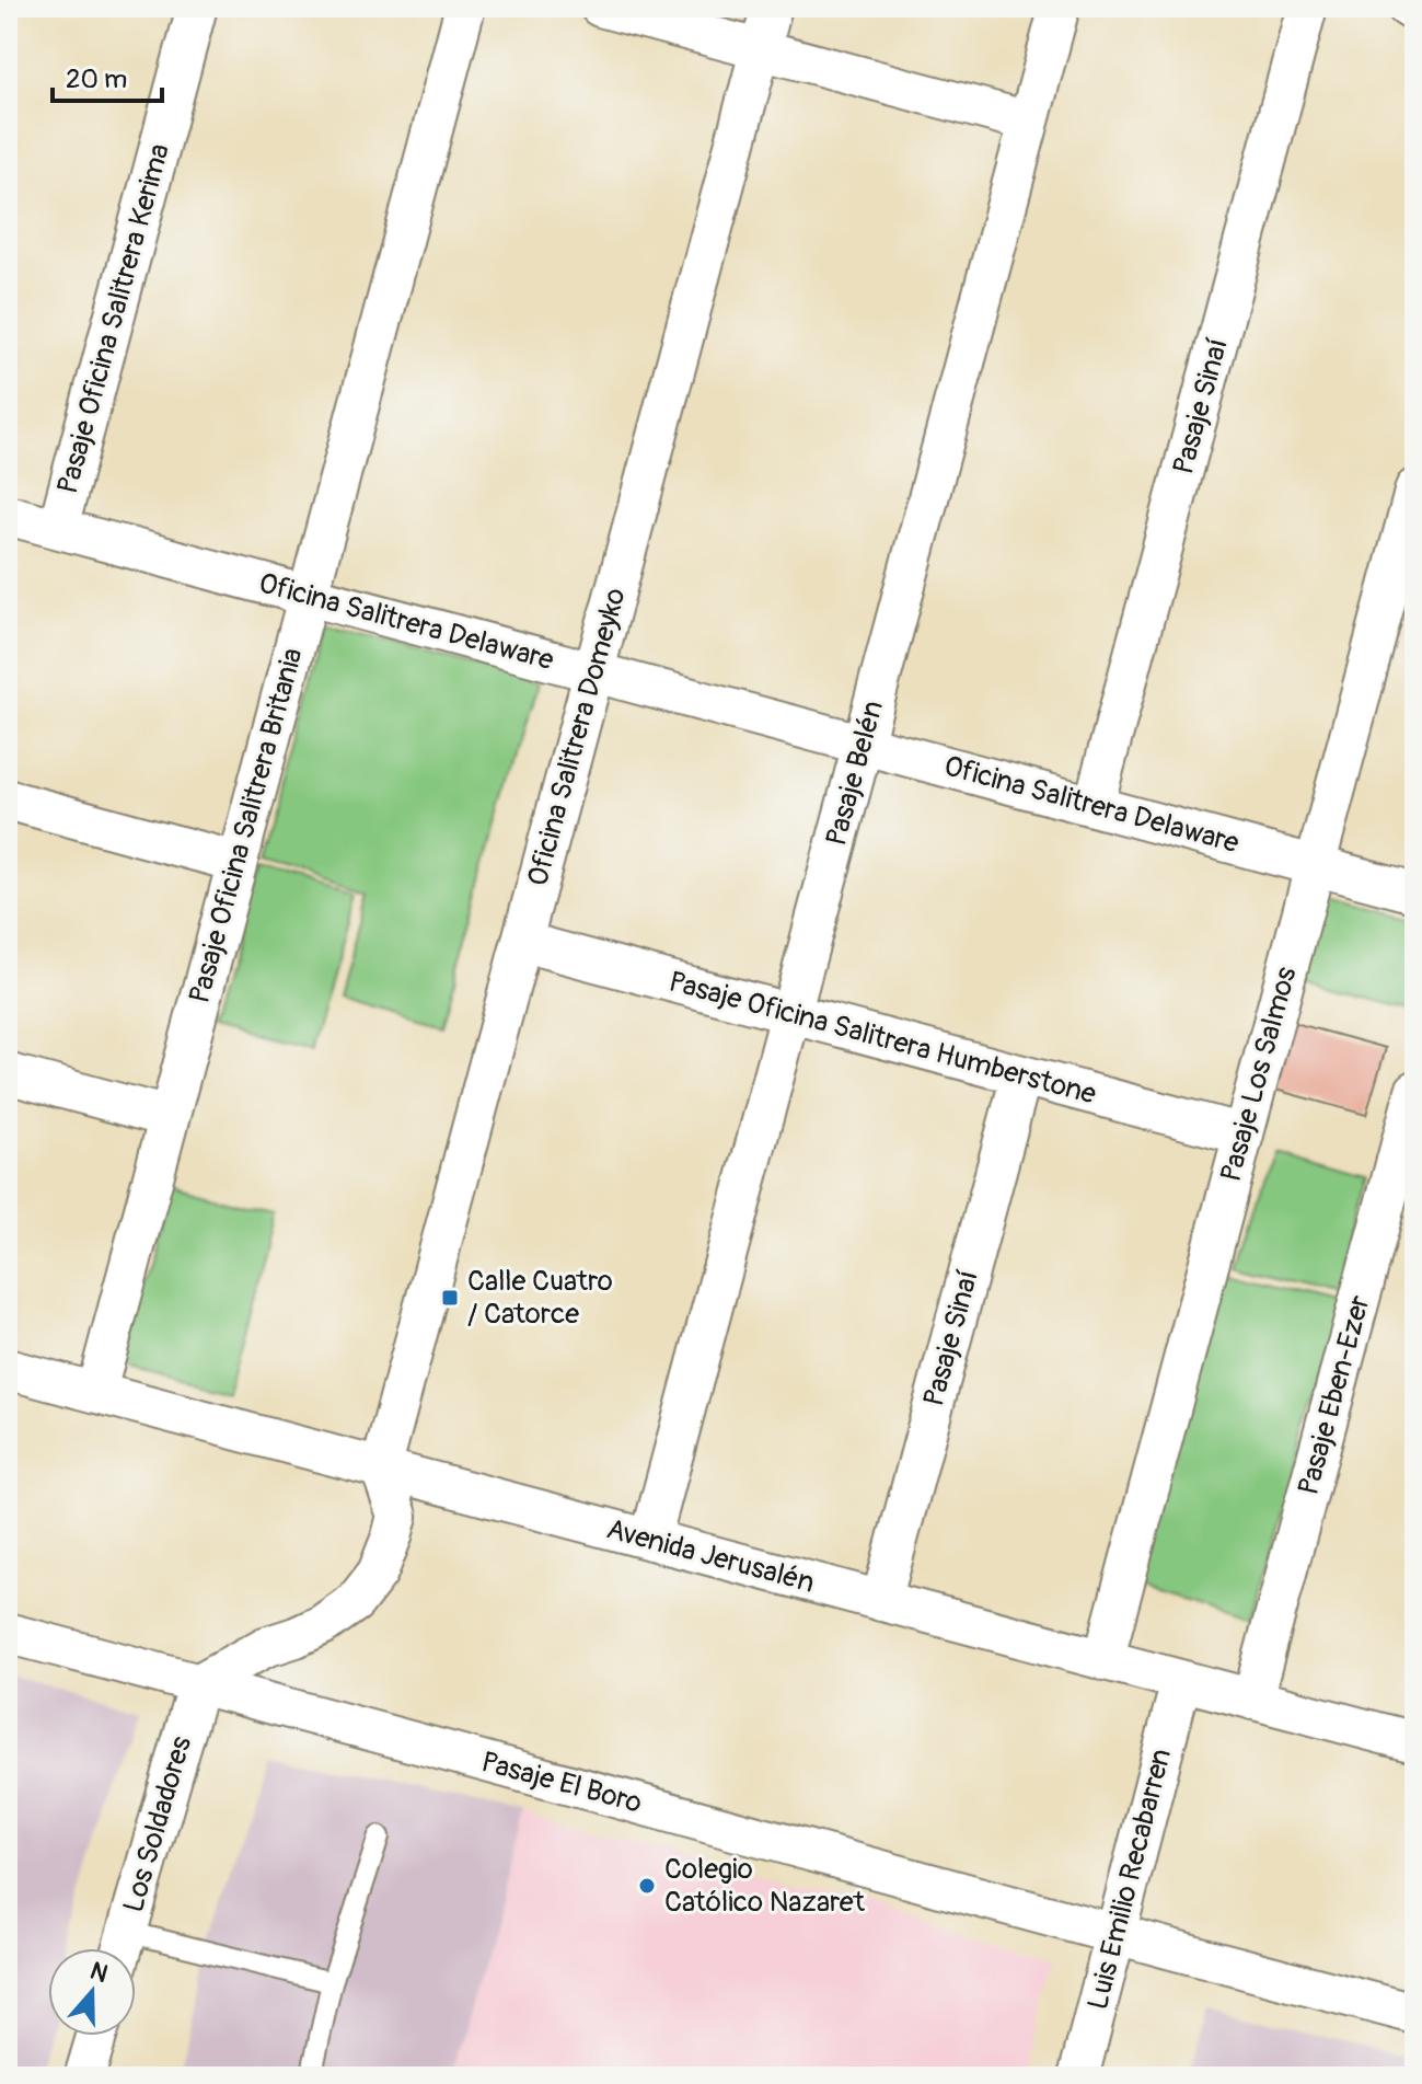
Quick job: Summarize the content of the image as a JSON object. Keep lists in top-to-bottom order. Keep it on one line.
{"streets":{"street":["Pasaje Oficina Salitrera Kerima","Pasaje Sinaí","Oficina Salitrera Delaware","Oficina Salitrera Domeyko","Pasaje Belén","Pasaje Oficina Salitrera Britania","Pasaje Oficina Salitrera Humberstone","Pasaje Los Salmos","Pasaje Eben-Ezer","Avenida Jerusalén","Pasaje El Boro","Los Soldadores","Luis Emilio Recabarren"]},"crossings":[["Pasaje Oficina Salitrera Kerima","Oficina Salitrera Delaware"],["Pasaje Sinaí","Oficina Salitrera Delaware"],["Pasaje Sinaí","Pasaje Oficina Salitrera Humberstone"],["Pasaje Sinaí","Avenida Jerusalén"],["Oficina Salitrera Delaware","Oficina Salitrera Domeyko"],["Oficina Salitrera Delaware","Pasaje Belén"],["Oficina Salitrera Delaware","Pasaje Oficina Salitrera Britania"],["Oficina Salitrera Delaware","Pasaje Los Salmos"],["Oficina Salitrera Domeyko","Pasaje Oficina Salitrera Humberstone"],["Oficina Salitrera Domeyko","Avenida Jerusalén"],["Pasaje Belén","Pasaje Oficina Salitrera Humberstone"],["Pasaje Belén","Avenida Jerusalén"],["Pasaje Oficina Salitrera Britania","Avenida Jerusalén"],["Pasaje Oficina Salitrera Humberstone","Pasaje Los Salmos"],["Pasaje Los Salmos","Avenida Jerusalén"],["Pasaje Eben-Ezer","Avenida Jerusalén"],["Avenida Jerusalén","Luis Emilio Recabarren"],["Pasaje El Boro","Los Soldadores"],["Pasaje El Boro","Luis Emilio Recabarren"]],"places":{"transit":["Calle Cuatro / Catorce"],"other":["Colegio Católico Nazaret"]},"scale_bar":"20 m","north":"top"}
